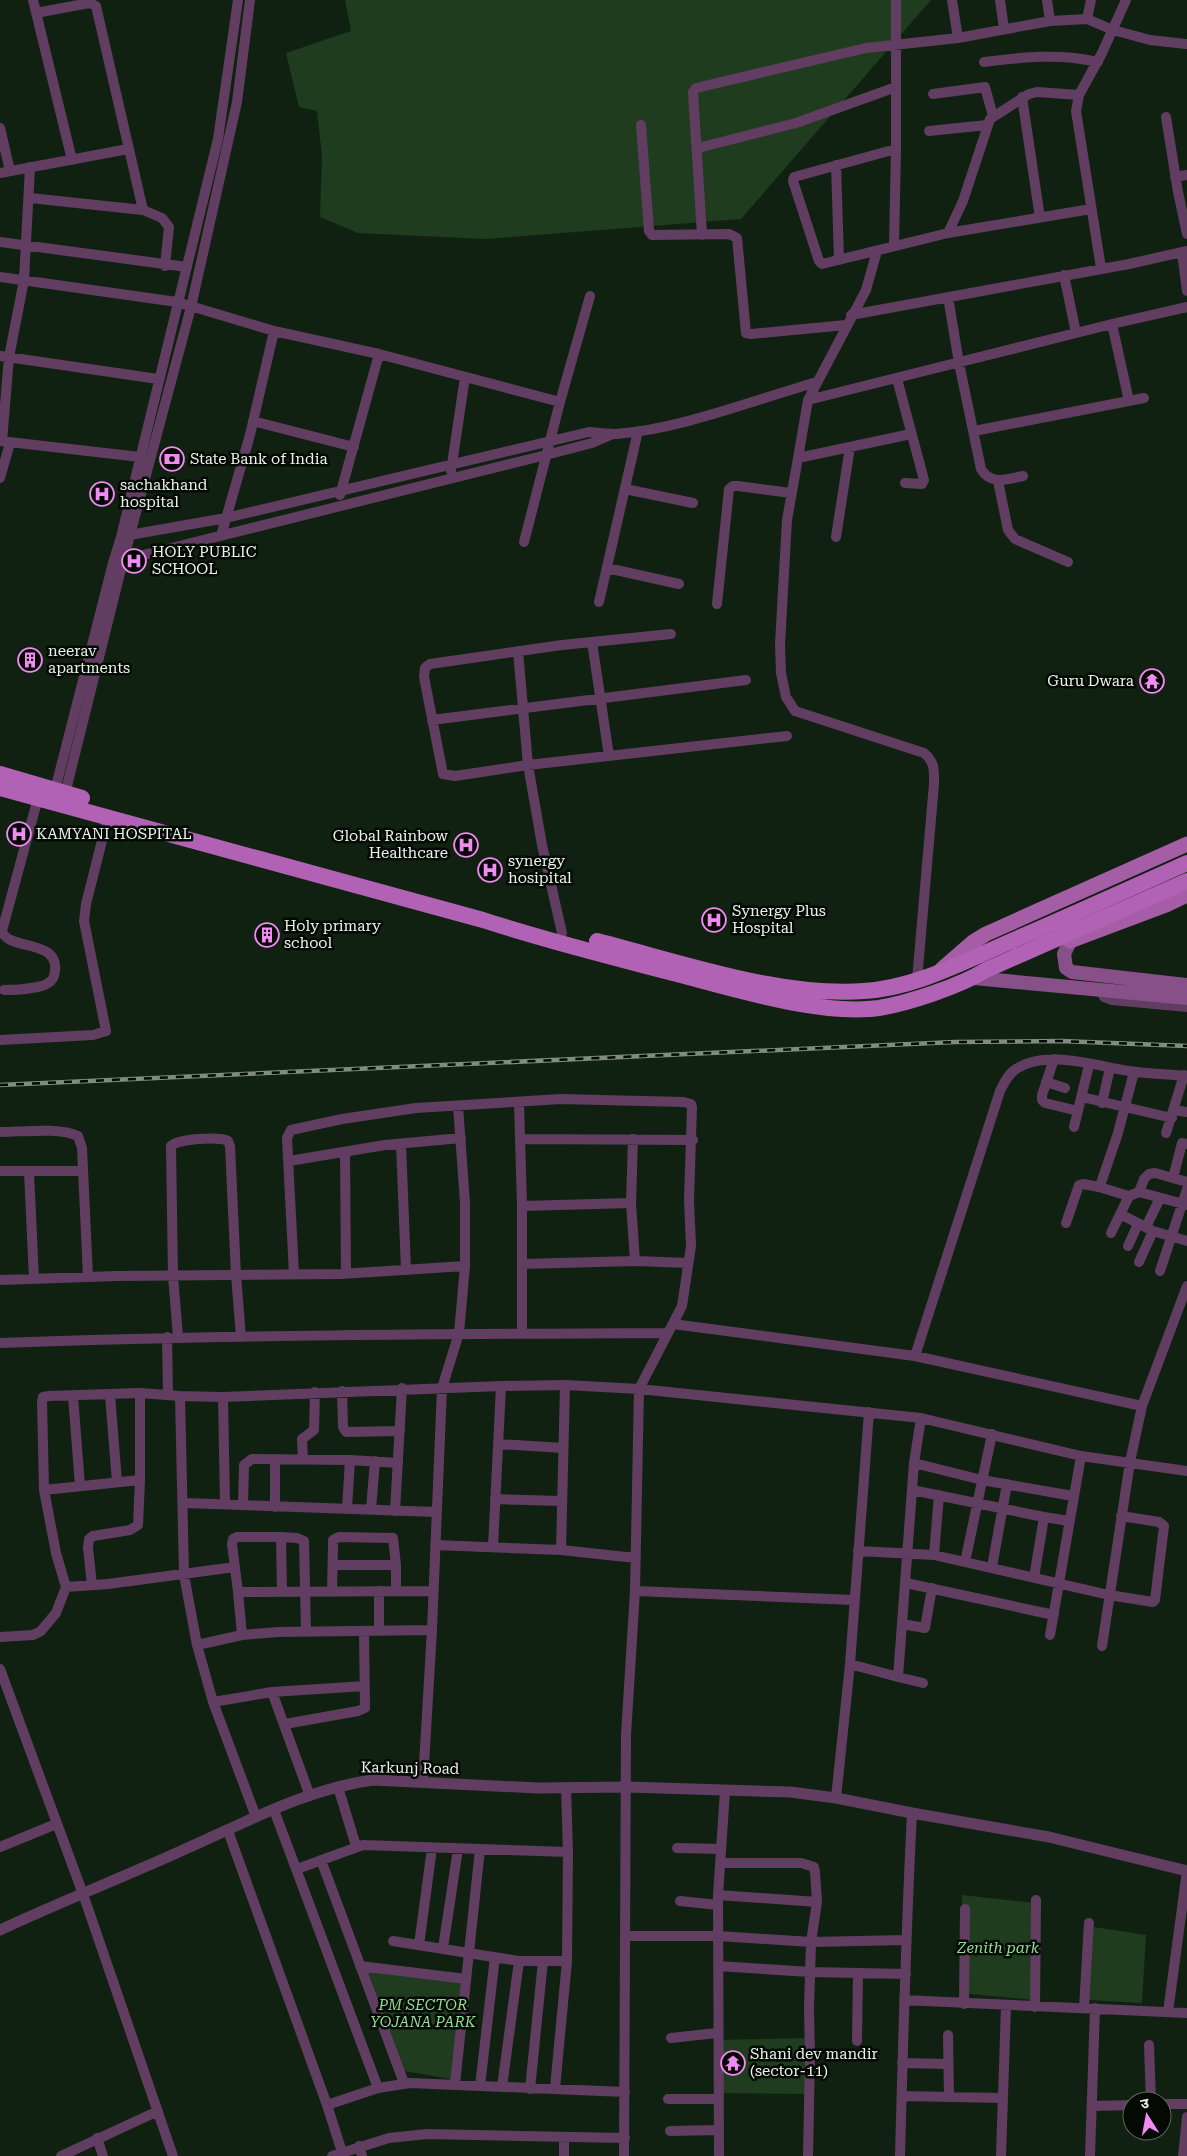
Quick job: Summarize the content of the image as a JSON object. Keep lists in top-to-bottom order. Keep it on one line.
{"streets":{"street":["Karkunj Road"]},"parks":["Zenith park","PM SECTOR YOJANA PARK"],"places":{"bank":["State Bank of India"],"hospital":["sachakhand hospital","HOLY PUBLIC SCHOOL","KAMYANI HOSPITAL","Global Rainbow Healthcare","synergy hosipital","Synergy Plus Hospital"],"building":["neerav apartments","Holy primary school"],"temple":["Guru Dwara","Shani dev mandir (sector-11)"]},"north":"top"}
